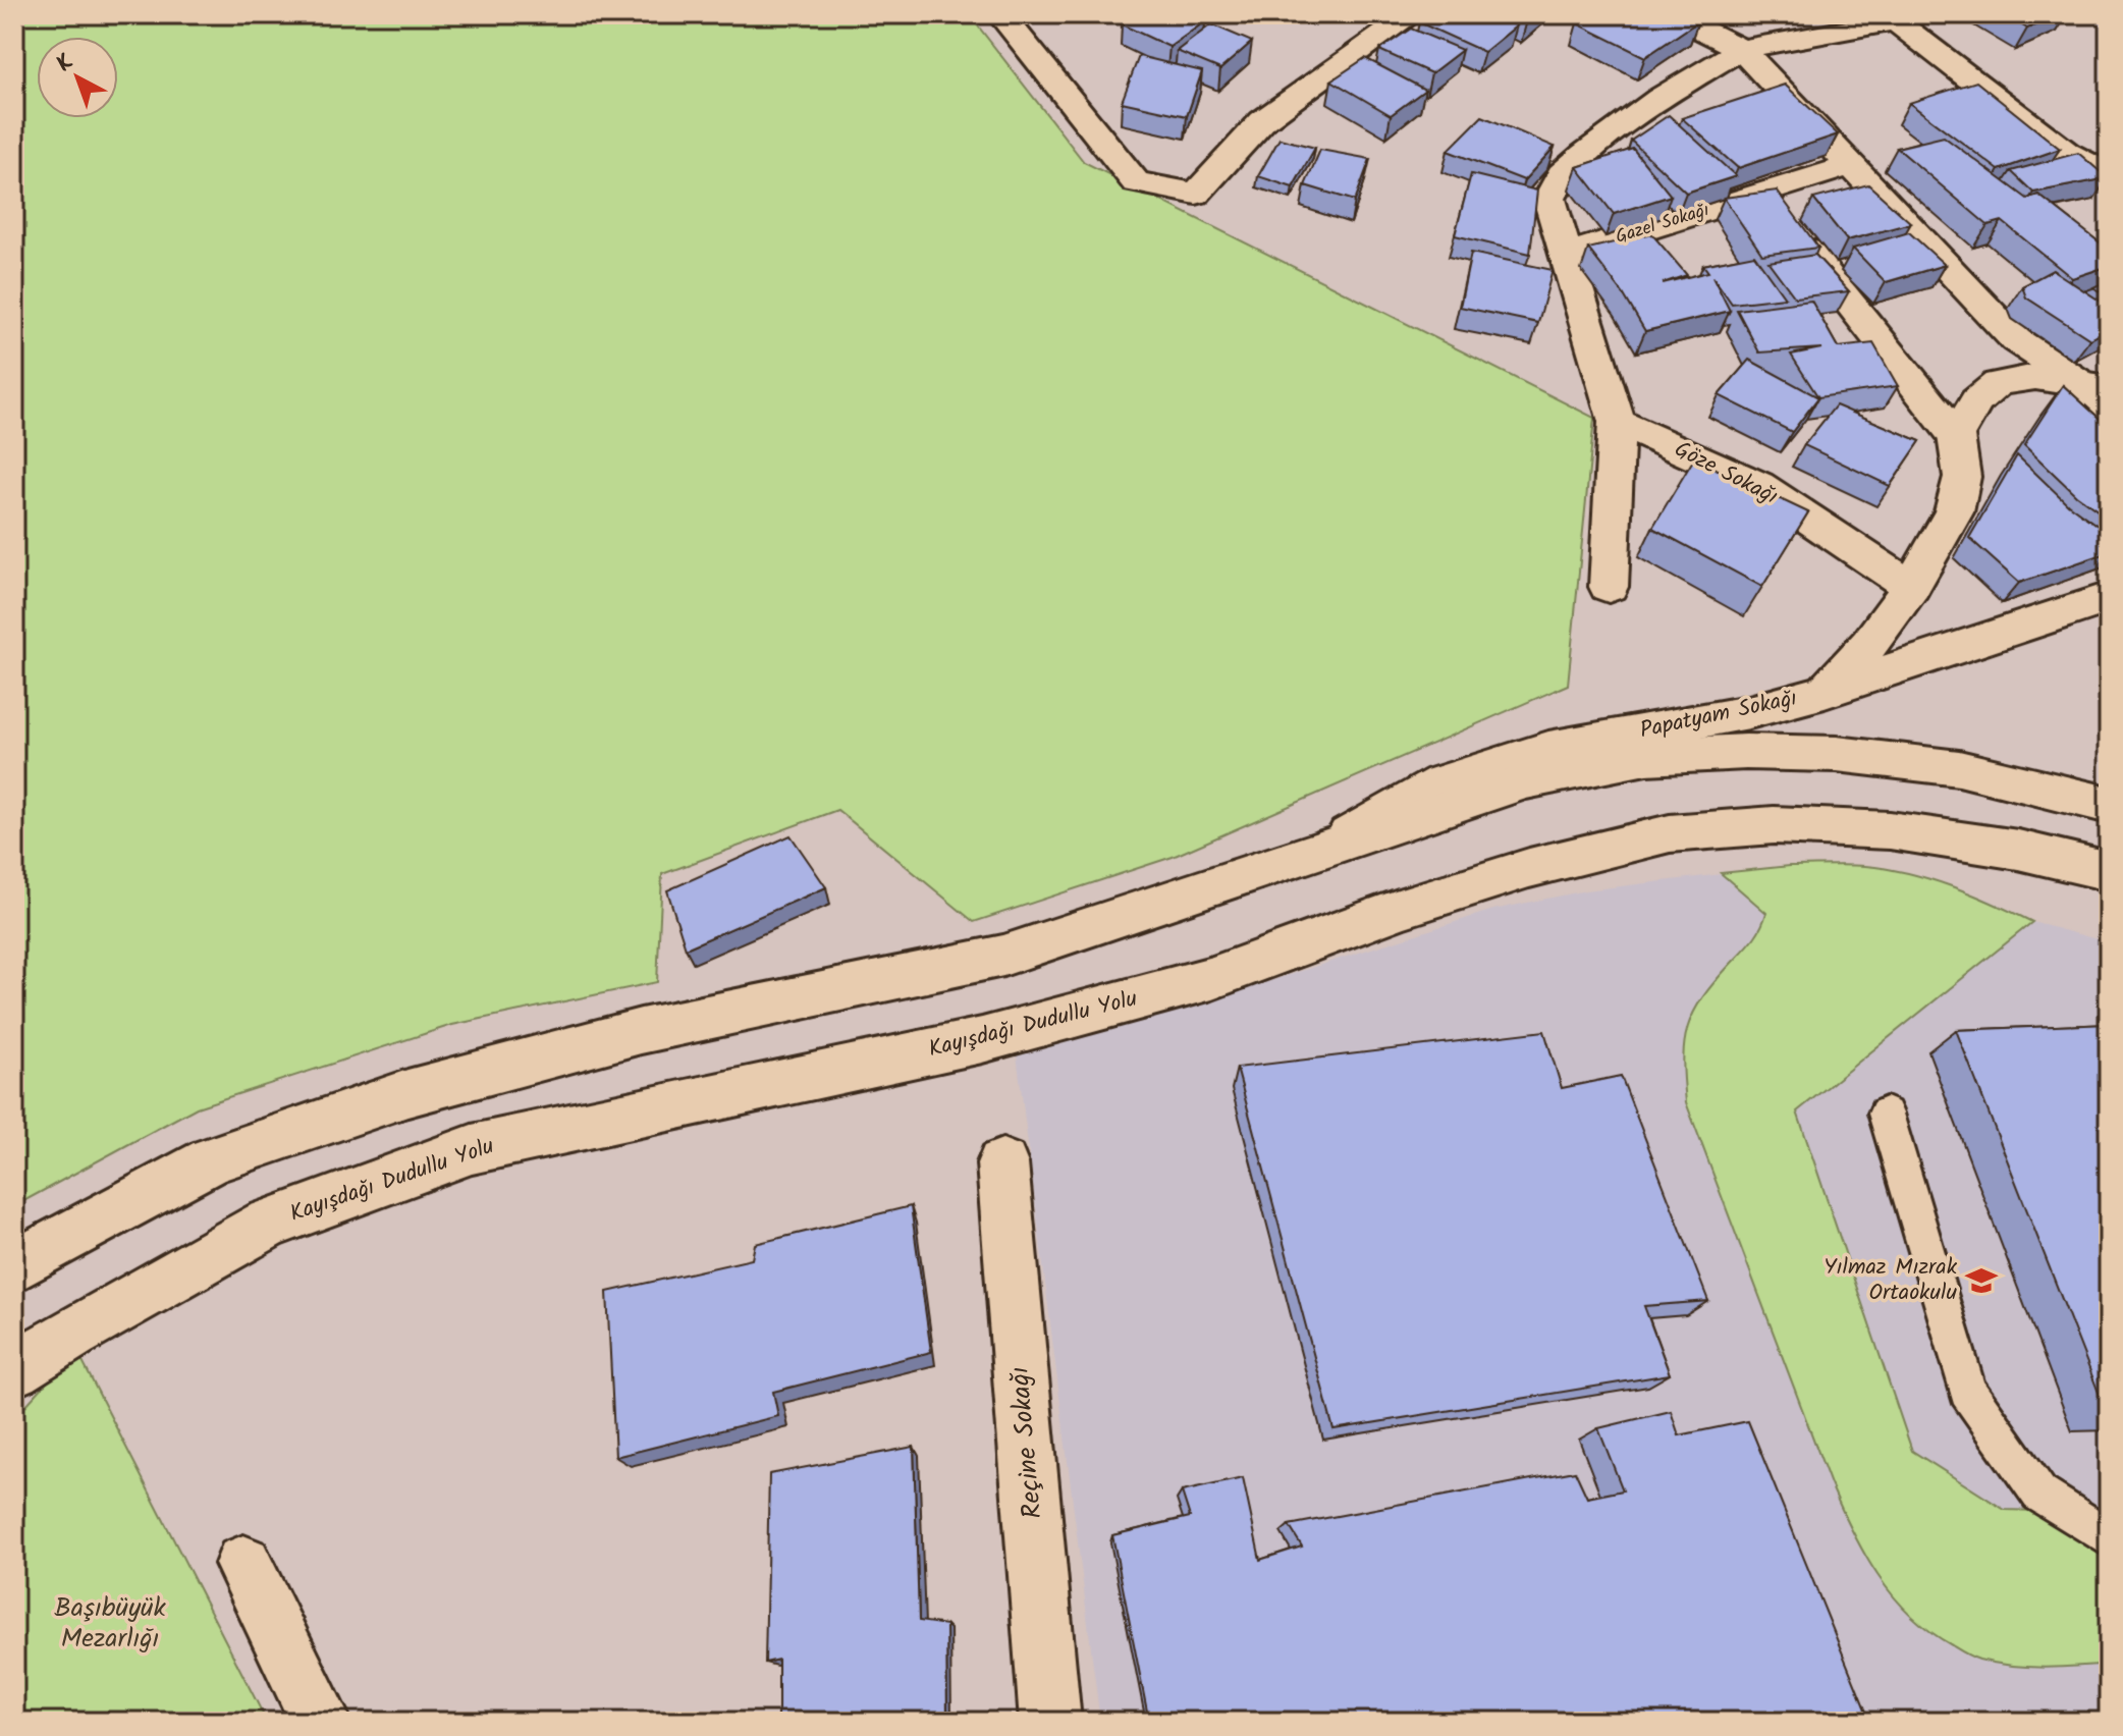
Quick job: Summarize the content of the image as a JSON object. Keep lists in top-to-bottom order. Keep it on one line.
{"streets":{"street":["Gazel Sokağı","Göze Sokağı","Papatyam Sokağı","Kayışdağı Dudullu Yolu","Reçine Sokağı"]},"parks":["Başıbüyük Mezarlığı"],"places":{"school or university":["Yılmaz Mızrak Ortaokulu"]},"north":"top left"}
